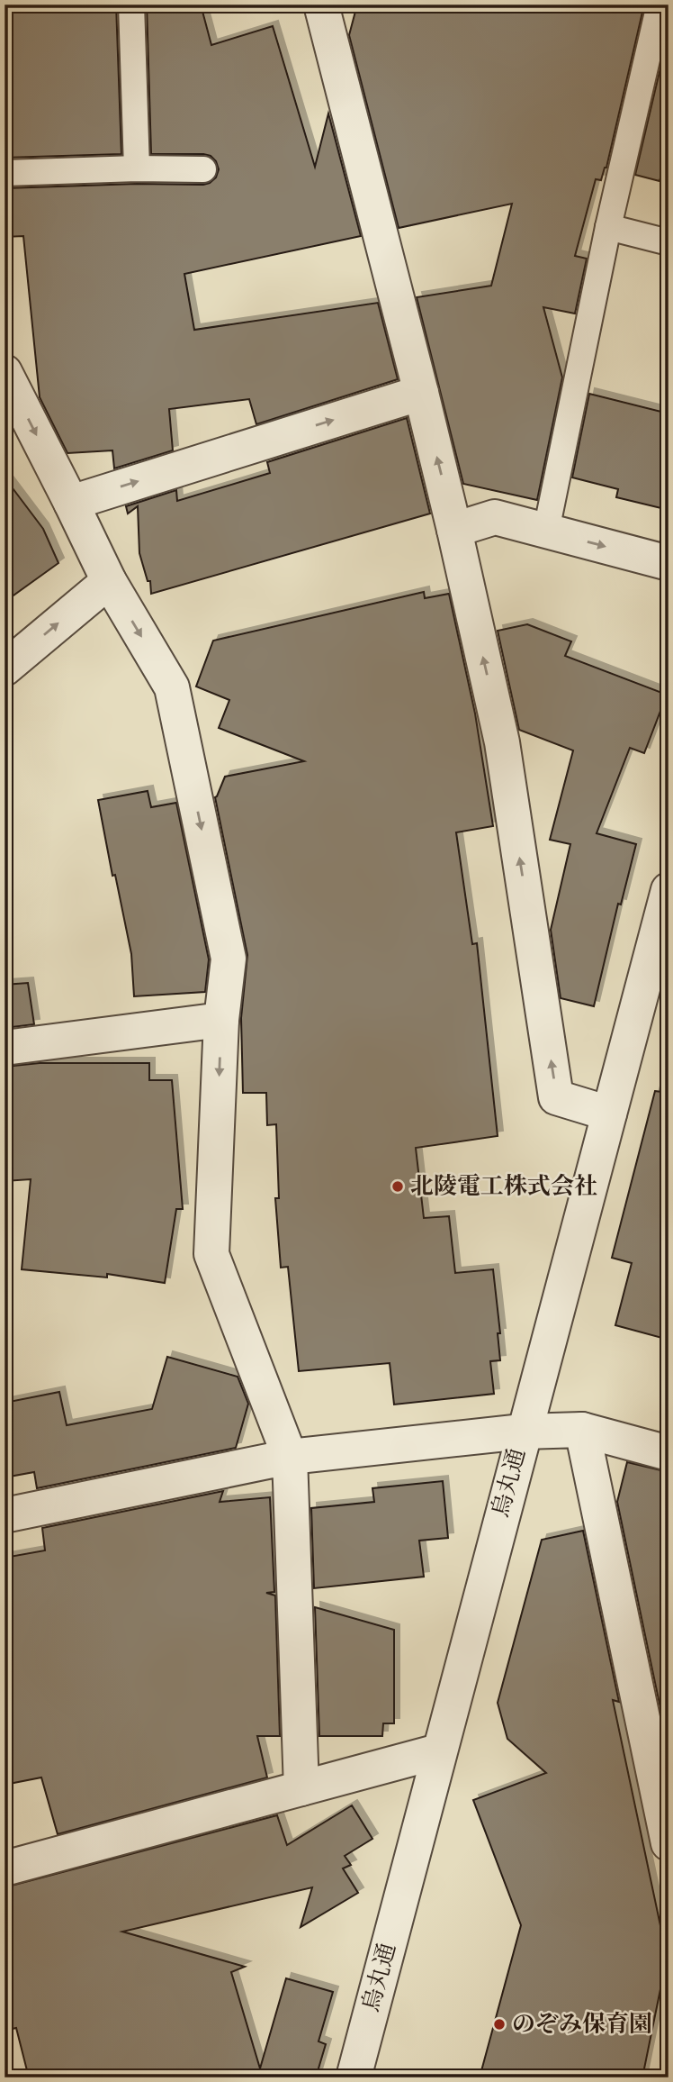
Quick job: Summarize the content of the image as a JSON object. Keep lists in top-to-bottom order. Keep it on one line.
{"streets":{"street":["烏丸通"]},"places":["北陵電工株式会社","のぞみ保育園"]}
